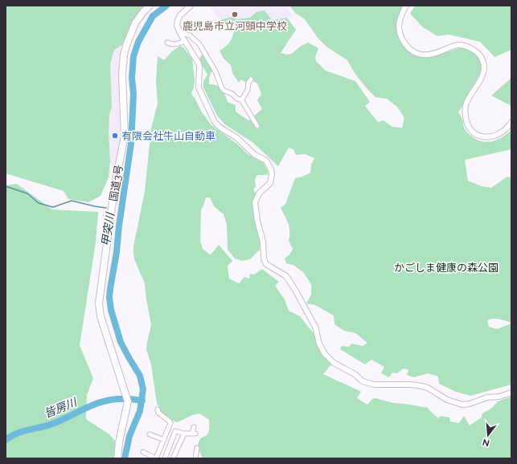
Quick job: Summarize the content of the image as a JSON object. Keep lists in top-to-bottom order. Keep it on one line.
{"streets":{"highway":["国道3号"]},"water":["甲突川","皆房川"],"parks":["かごしま健康の森公園"],"places":["鹿児島市立河頭中学校","有限会社牛山自動車"],"north":"bottom"}
